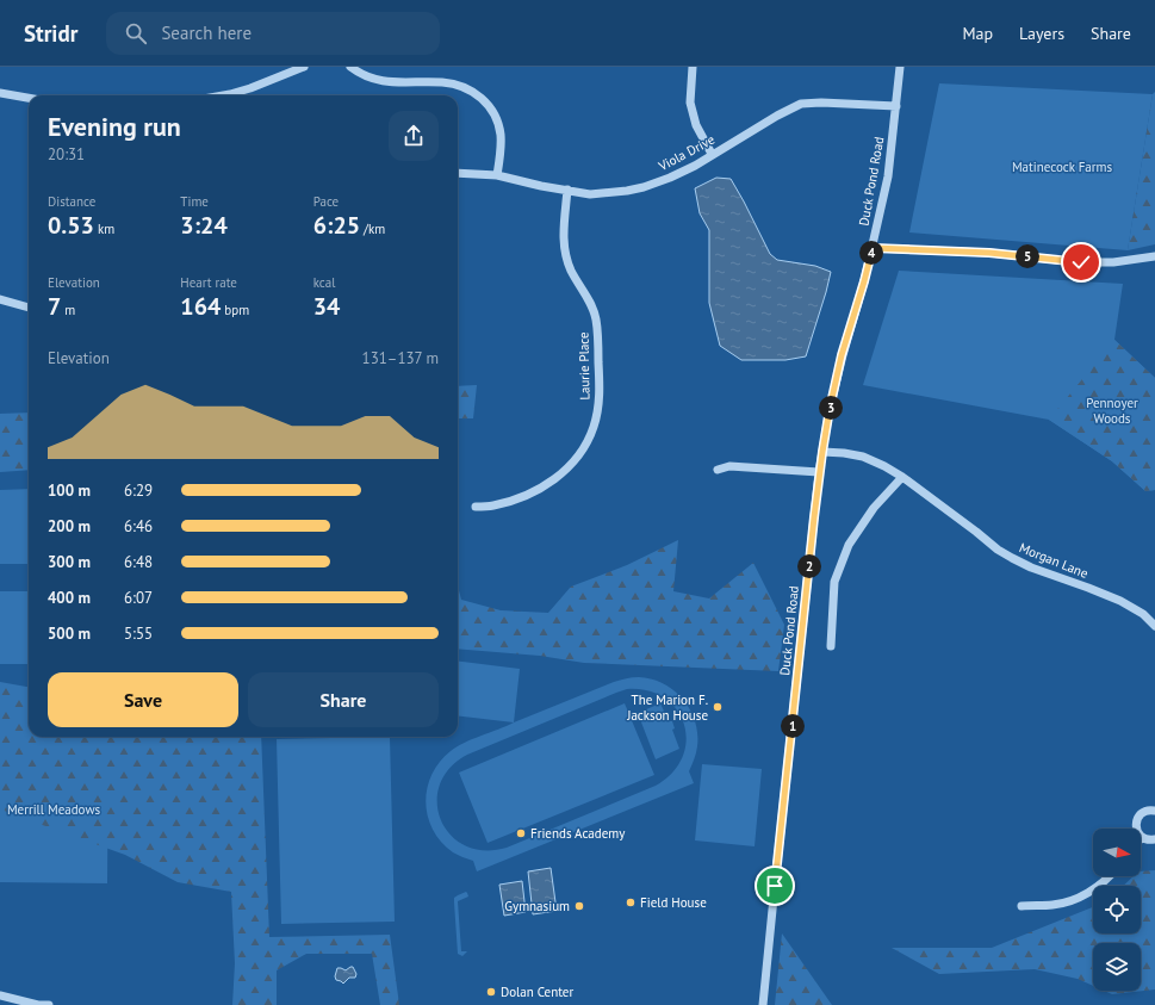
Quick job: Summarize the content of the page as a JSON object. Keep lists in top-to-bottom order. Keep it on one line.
{"streets":{"street":["Viola Drive","Duck Pond Road","Laurie Place","Morgan Lane"]},"crossings":[["Viola Drive","Duck Pond Road"],["Viola Drive","Laurie Place"],["Duck Pond Road","Morgan Lane"]],"parks":["Matinecock Farms","Pennoyer Woods","Merrill Meadows"],"places":["The Marion F. Jackson House","Friends Academy","Field House","Gymnasium","Dolan Center"],"north":"right","page":{"header":"Stridr","search":"Search here","nav":["Map","Layers","Share"],"heading":["Evening run","20:31"],"stats":[["Distance","0.53 km"],["Time","3:24"],["Pace","6:25 /km"],["Elevation","7 m"],["Heart rate","164 bpm"],["kcal","34"]],"pins":["4","5","3","2","1"],"chart":["Elevation","131–137 m"],"list":[{"name":"100 m","note":"6:29"},{"name":"200 m","note":"6:46"},{"name":"300 m","note":"6:48"},{"name":"400 m","note":"6:07"},{"name":"500 m","note":"5:55"}],"buttons":["Save","Share"]}}
